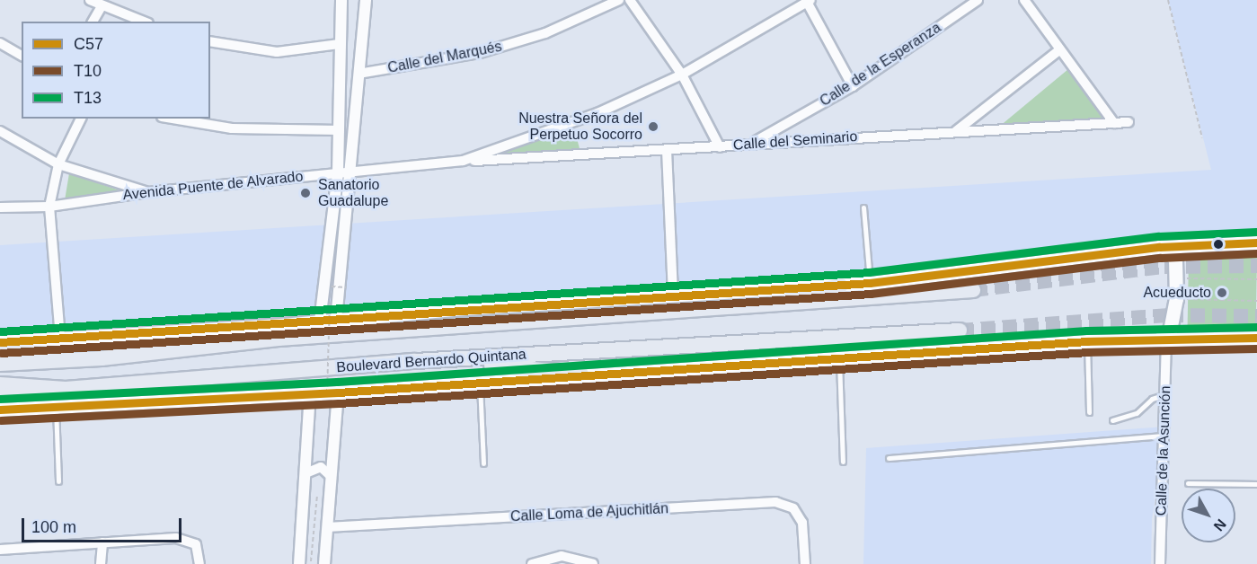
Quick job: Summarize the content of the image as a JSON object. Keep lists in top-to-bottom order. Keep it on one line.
{"streets":{"highway":["Boulevard Bernardo Quintana"],"street":["Calle del Marqués","Calle de la Esperanza","Calle del Seminario","Avenida Puente de Alvarado","Calle de la Asunción","Calle Loma de Ajuchitlán"]},"crossings":[["Calle de la Esperanza","Calle del Seminario"],["Calle del Seminario","Avenida Puente de Alvarado"],["Boulevard Bernardo Quintana","Calle de la Asunción"]],"places":["Nuestra Señora del Perpetuo Socorro","Sanatorio Guadalupe","Acueducto"],"lines":["transit line T13","transit line C57","transit line T10"],"legend":["C57","T10","T13"],"scale_bar":"100 m","north":"bottom right"}
